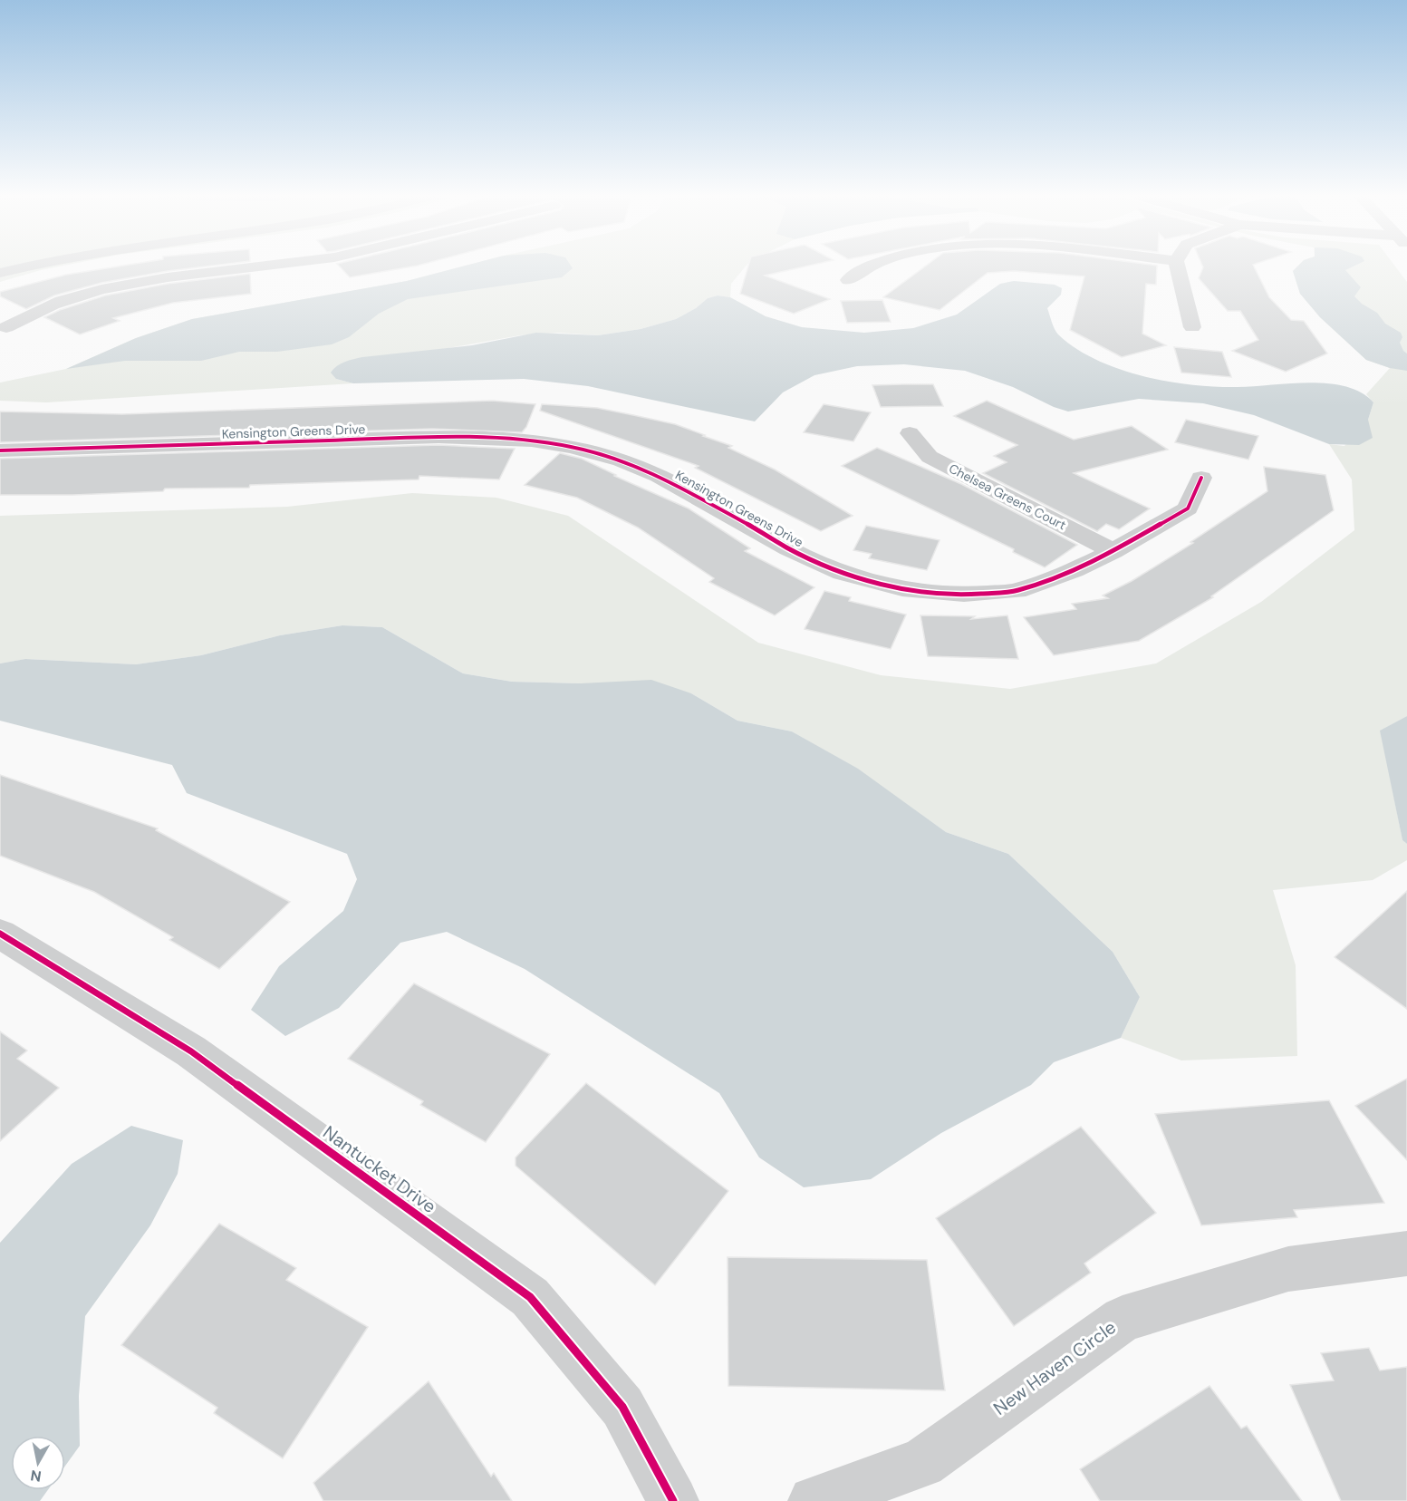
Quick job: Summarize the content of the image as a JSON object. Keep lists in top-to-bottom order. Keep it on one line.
{"streets":{"street":["Kensington Greens Drive","Chelsea Greens Court","Nantucket Drive","New Haven Circle"]},"crossings":[["Kensington Greens Drive","Chelsea Greens Court"]],"north":"bottom"}
